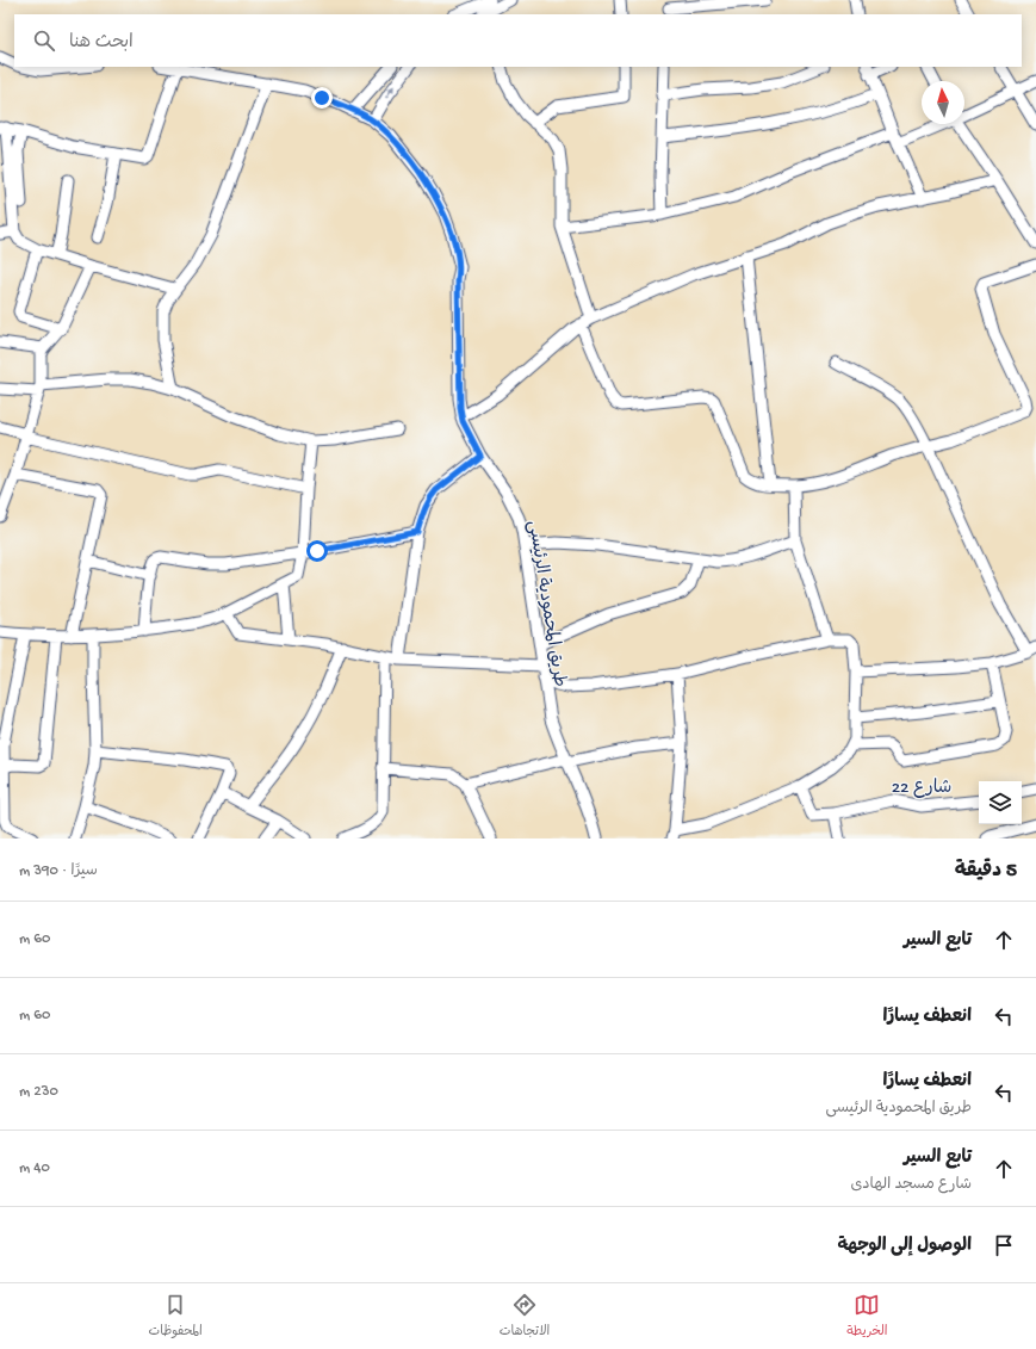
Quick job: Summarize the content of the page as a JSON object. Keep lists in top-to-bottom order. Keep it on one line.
{"streets":{"street":["طريق المحمودية الرئيسى","شارع 22"]},"north":"top","page":{"search":"ابحث هنا","heading":["5 دقيقة","سيرًا · 390 m"],"list":[["تابع السير","60 m"],["انعطف يسارًا","60 m"],["انعطف يسارًا","طريق المحمودية الرئيسى","230 m"],["تابع السير","شارع مسجد الهادى","40 m"],"الوصول إلى الوجهة"],"nav":["الخريطة","الاتجاهات","المحفوظات"]}}
